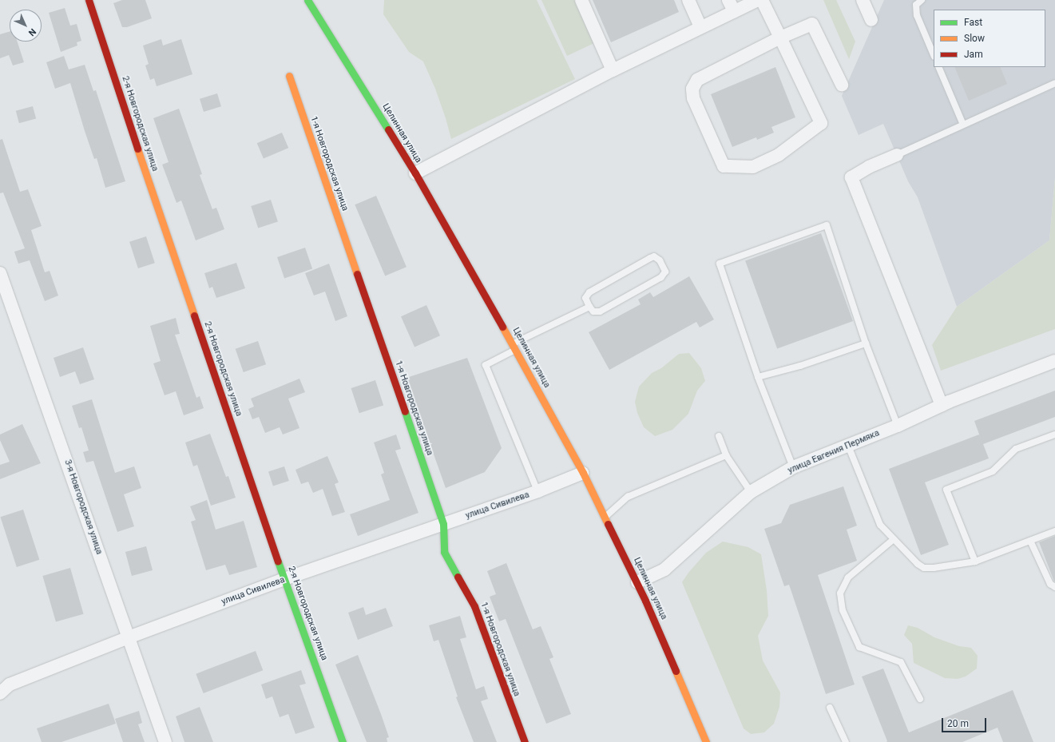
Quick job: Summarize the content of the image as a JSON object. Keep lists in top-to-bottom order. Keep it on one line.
{"streets":{"street":["2-я Новгородская улица","Целинная улица","1-я Новгородская улица","улица Евгения Пермяка","улица Сивилева","3-я Новгородская улица"]},"crossings":[["2-я Новгородская улица","улица Сивилева"],["Целинная улица","улица Евгения Пермяка"],["Целинная улица","улица Сивилева"],["1-я Новгородская улица","улица Сивилева"],["улица Сивилева","3-я Новгородская улица"]],"legend":["Fast","Slow","Jam"],"scale_bar":"20 m","north":"bottom right"}
